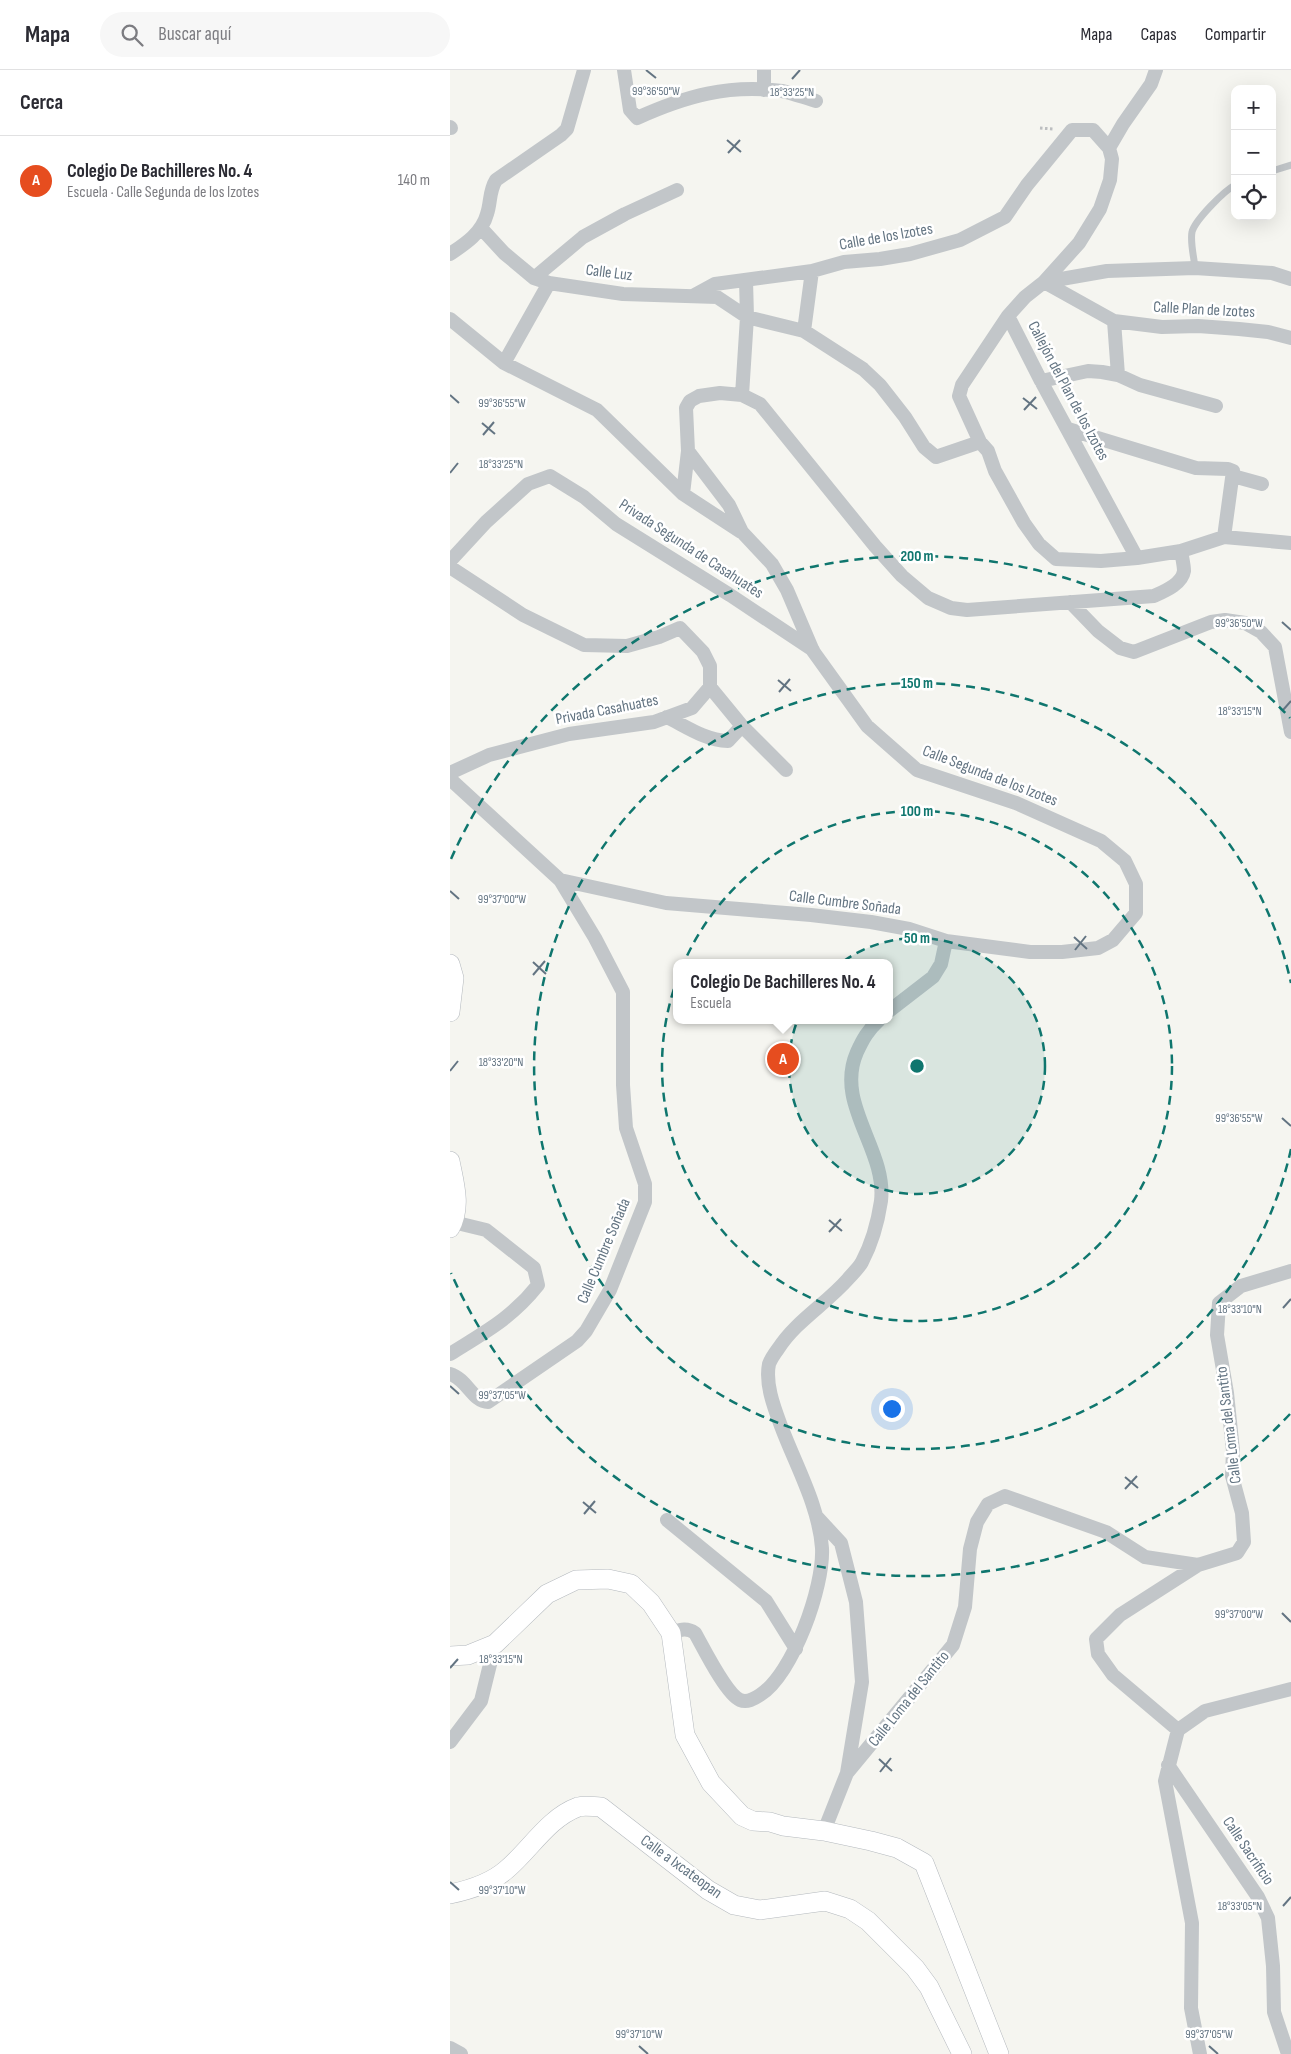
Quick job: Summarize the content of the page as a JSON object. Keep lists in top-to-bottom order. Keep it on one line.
{"streets":{"main road":["Calle a Ixcateopan"],"street":["Calle de los Izotes","Calle Luz","Calle Plan de Izotes","Callejón del Plan de los Izotes","Privada Segunda de Casahuates","Privada Casahuates","Calle Segunda de los Izotes","Calle Cumbre Soñada","Calle Loma del Santito","Calle Sacrificio"]},"crossings":[["Calle de los Izotes","Calle Luz"],["Calle de los Izotes","Callejón del Plan de los Izotes"],["Privada Segunda de Casahuates","Calle Segunda de los Izotes"],["Calle Segunda de los Izotes","Calle Cumbre Soñada"]],"page":{"header":"Mapa","search":"Buscar aquí","nav":["Mapa","Capas","Compartir"],"heading":"Cerca","map_buttons":["+","−"],"list":[{"mark":"A","name":"Colegio De Bachilleres No. 4","note":"Escuela · Calle Segunda de los Izotes","value":"140 m"}],"popup":["Colegio De Bachilleres No. 4","Escuela"],"pins":"A"},"coordinates":["99°36'50\"W","18°33'25\"N","99°36'55\"W","18°33'15\"N","99°37'00\"W","18°33'20\"N","18°33'10\"N","99°37'05\"W","99°37'10\"W","18°33'05\"N"],"rings":["200 m","150 m","100 m","50 m"]}
